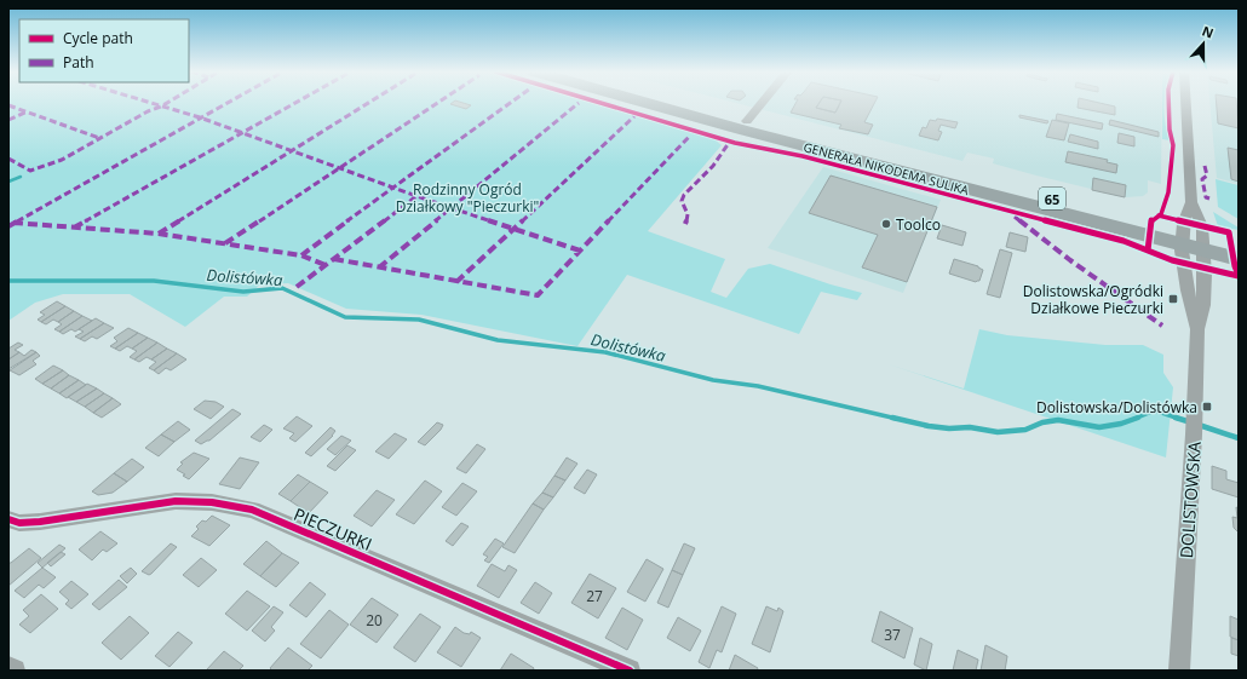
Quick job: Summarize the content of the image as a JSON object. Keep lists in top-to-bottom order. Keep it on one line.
{"streets":{"highway":["GENERAŁA NIKODEMA SULIKA","65"],"street":["DOLISTOWSKA","PIECZURKI"]},"crossings":[["GENERAŁA NIKODEMA SULIKA","DOLISTOWSKA"]],"water":["Dolistówka"],"parks":["Rodzinny Ogród Działkowy \"Pieczurki\""],"places":{"other":["Toolco"],"transit":["Dolistowska/Ogródki Działkowe Pieczurki","Dolistowska/Dolistówka"]},"house_numbers":["27","20","37"],"legend":["Cycle path","Path"],"north":"top"}
